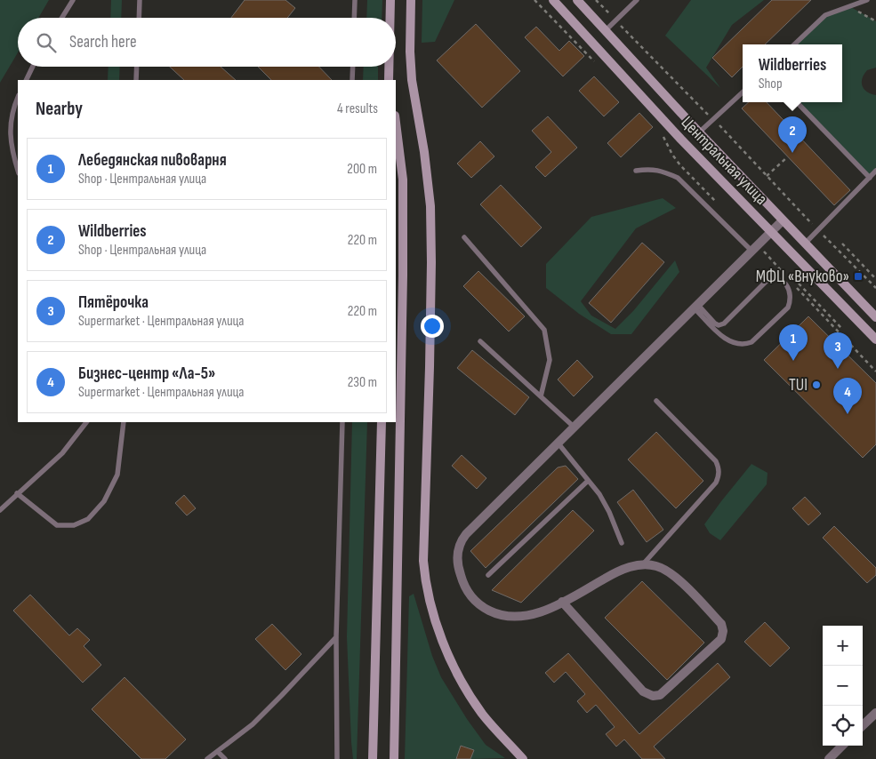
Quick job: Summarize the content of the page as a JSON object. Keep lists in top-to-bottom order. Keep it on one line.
{"streets":{"main road":["Центральная улица"]},"places":{"transit":["МФЦ «Внуково»"],"other":["TUI"]},"page":{"search":"Search here","popup":["Wildberries","Shop"],"heading":["Nearby","4 results"],"pins":["2","1","3","4"],"list":[{"mark":"1","name":"Лебедянская пивоварня","note":"Shop · Центральная улица","value":"200 m"},{"mark":"2","name":"Wildberries","note":"Shop · Центральная улица","value":"220 m"},{"mark":"3","name":"Пятёрочка","note":"Supermarket · Центральная улица","value":"220 m"},{"mark":"4","name":"Бизнес-центр «Ла-5»","note":"Supermarket · Центральная улица","value":"230 m"}],"map_buttons":["+","−"]}}
